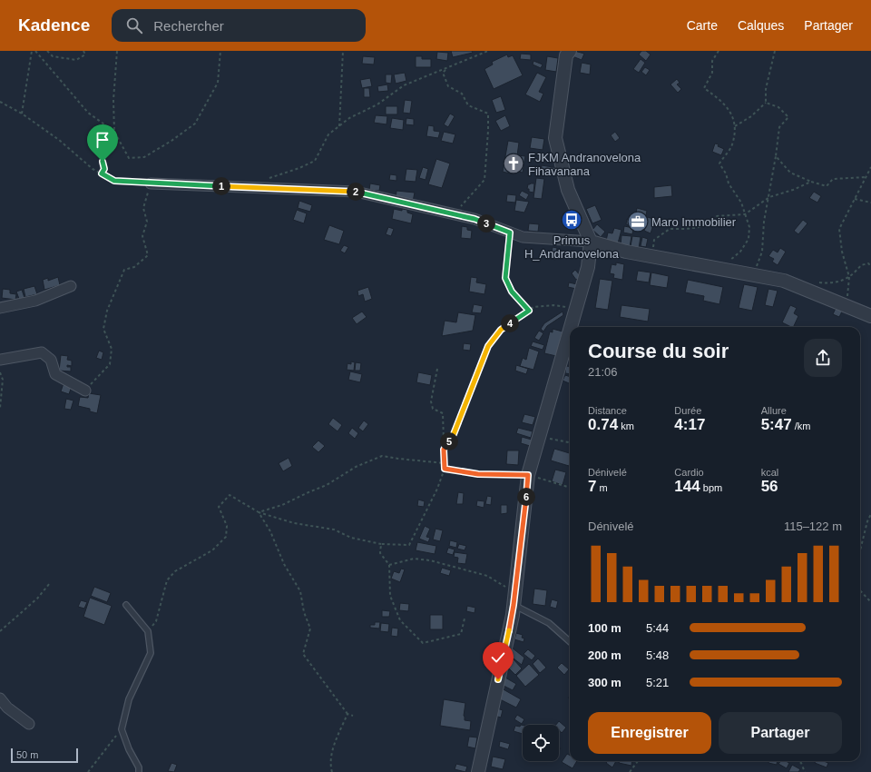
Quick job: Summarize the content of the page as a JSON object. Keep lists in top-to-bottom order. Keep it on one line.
{"places":{"church":["FJKM Andranovelona Fihavanana"],"bus stop":["Primus H_Andranovelona"],"office":["Maro Immobilier"]},"scale_bar":"50 m","page":{"header":"Kadence","search":"Rechercher","nav":["Carte","Calques","Partager"],"pins":["1","2","3","4","5","6"],"heading":["Course du soir","21:06"],"stats":[["Distance","0.74 km"],["Durée","4:17"],["Allure","5:47 /km"],["Dénivelé","7 m"],["Cardio","144 bpm"],["kcal","56"]],"chart":["Dénivelé","115–122 m"],"list":[{"name":"100 m","note":"5:44"},{"name":"200 m","note":"5:48"},{"name":"300 m","note":"5:21"}],"buttons":["Enregistrer","Partager"],"scale":"50 m"}}
